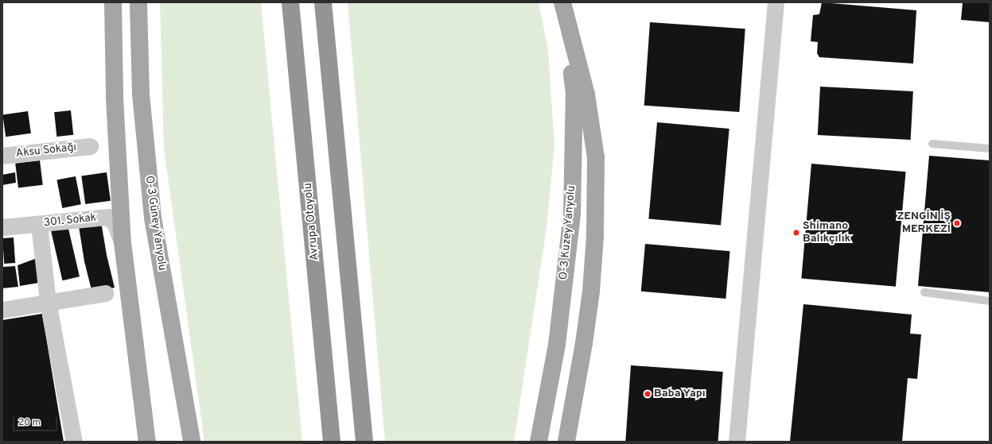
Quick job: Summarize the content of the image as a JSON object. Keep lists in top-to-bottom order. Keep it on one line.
{"streets":{"highway":["Avrupa Otoyolu"],"main road":["O-3 Güney Yanyolu","O-3 Kuzey Yanyolu"],"street":["Aksu Sokağı","301. Sokak"]},"places":["ZENGİN İŞ MERKEZİ","Shimano Balıkçılık","Baba Yapı"],"scale_bar":"20 m"}
